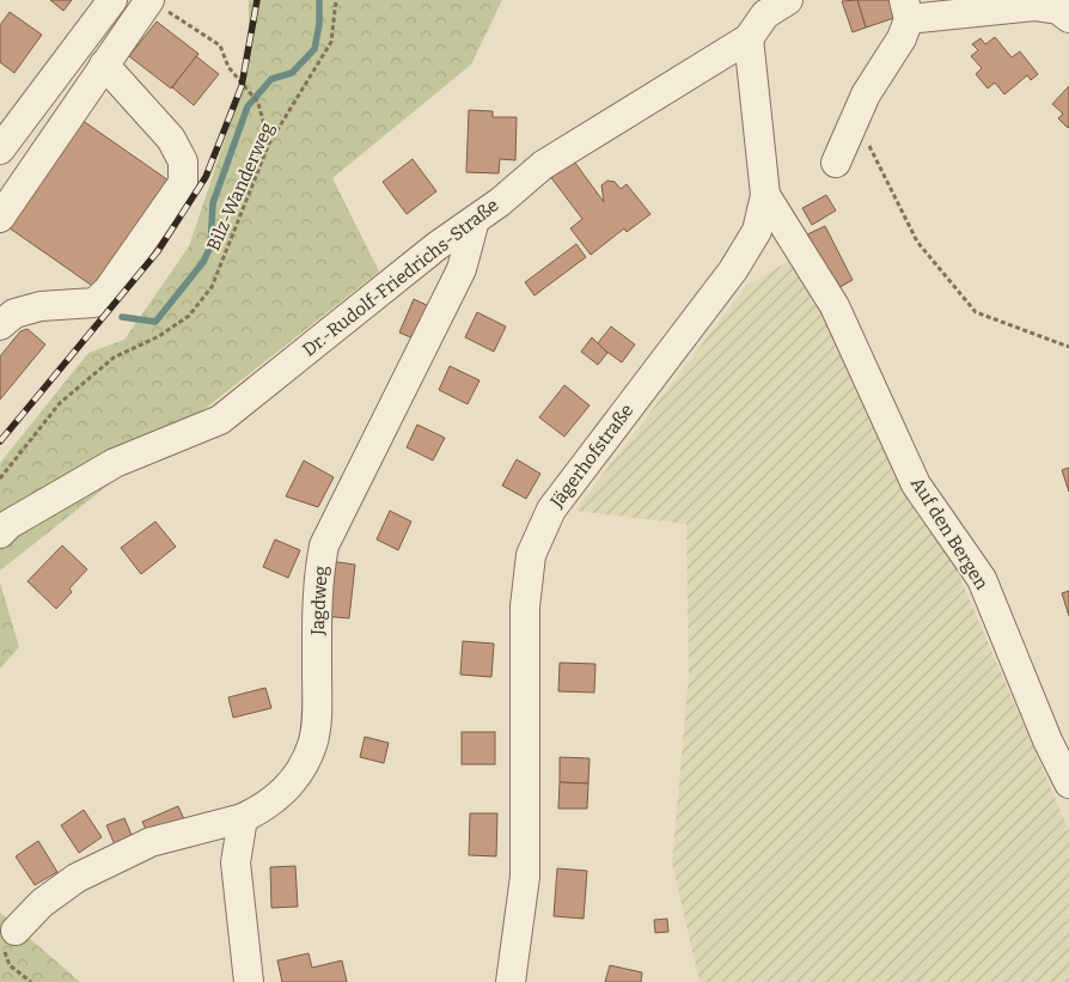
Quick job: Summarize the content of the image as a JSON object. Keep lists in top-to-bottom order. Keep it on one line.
{"streets":{"street":["Dr.-Rudolf-Friedrichs-Straße","Jägerhofstraße","Auf den Bergen","Jagdweg"],"path":["Bilz-Wanderweg"]},"crossings":[["Dr.-Rudolf-Friedrichs-Straße","Jägerhofstraße"],["Dr.-Rudolf-Friedrichs-Straße","Jagdweg"],["Jägerhofstraße","Auf den Bergen"]]}
